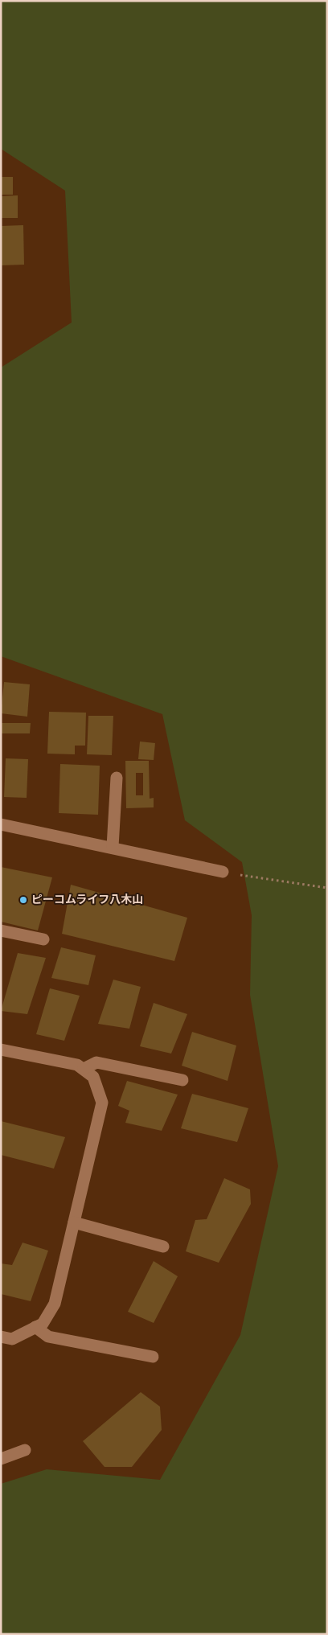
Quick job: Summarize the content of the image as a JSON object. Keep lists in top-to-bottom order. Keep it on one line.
{"places":["ピーコムライフ八木山"]}
